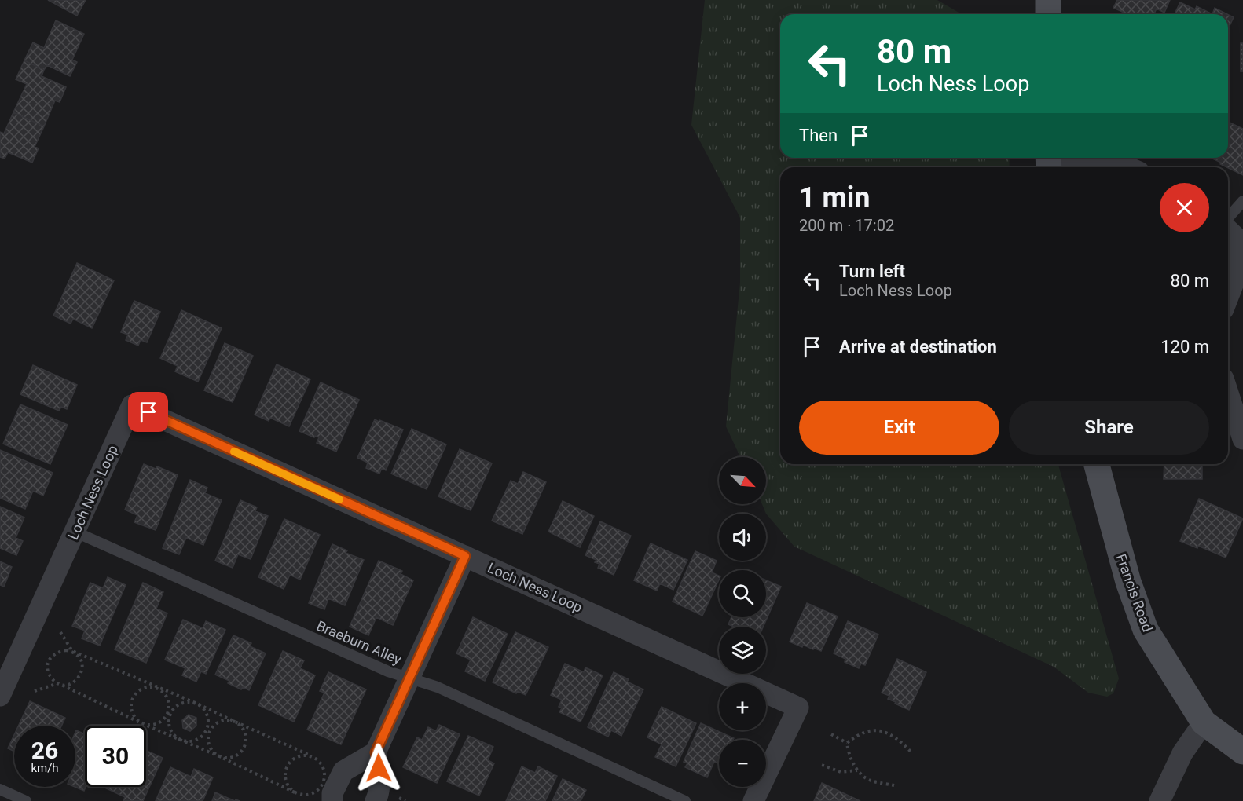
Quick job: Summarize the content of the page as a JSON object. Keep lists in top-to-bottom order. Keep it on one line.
{"streets":{"street":["Loch Ness Loop","Francis Road"],"lane":["Braeburn Alley"]},"crossings":[["Loch Ness Loop","Braeburn Alley"]],"north":"bottom right","page":{"turn":["80 m","Loch Ness Loop"],"then":"Then","heading":["1 min","200 m · 17:02"],"list":[{"name":"Turn left","note":"Loch Ness Loop","value":"80 m"},{"name":"Arrive at destination","value":"120 m"}],"buttons":["Exit","Share"],"map_buttons":["+","−"],"speed":"26 km/h","limit":"30"}}
